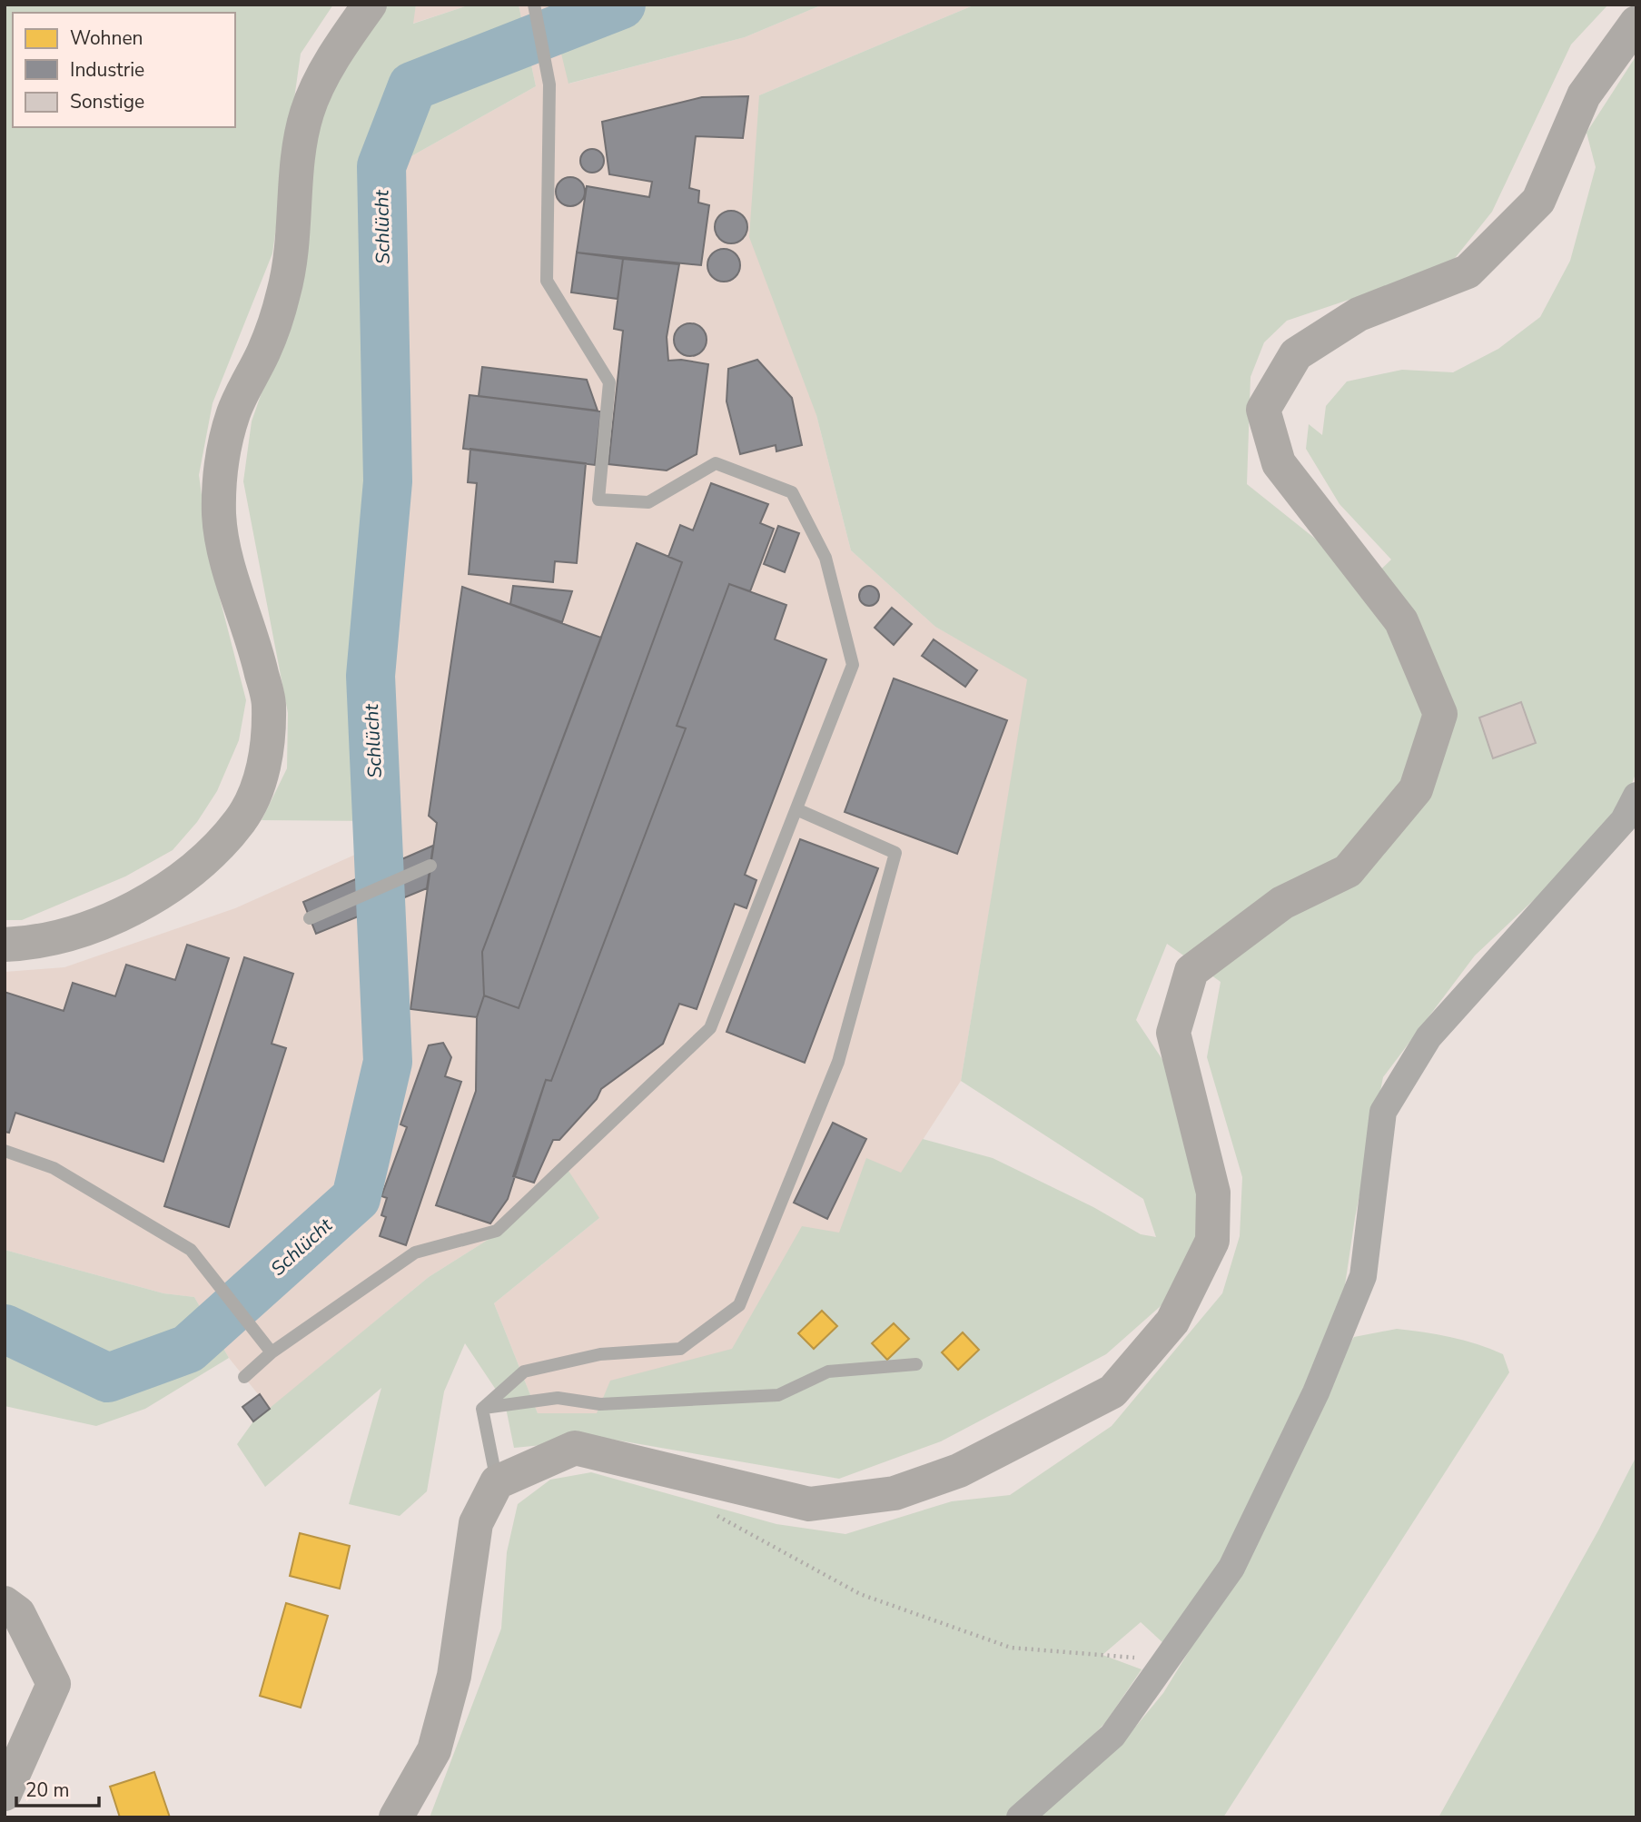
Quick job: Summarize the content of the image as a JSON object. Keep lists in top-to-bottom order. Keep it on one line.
{"water":["Schlücht"],"legend":["Wohnen","Industrie","Sonstige"],"scale_bar":"20 m"}
